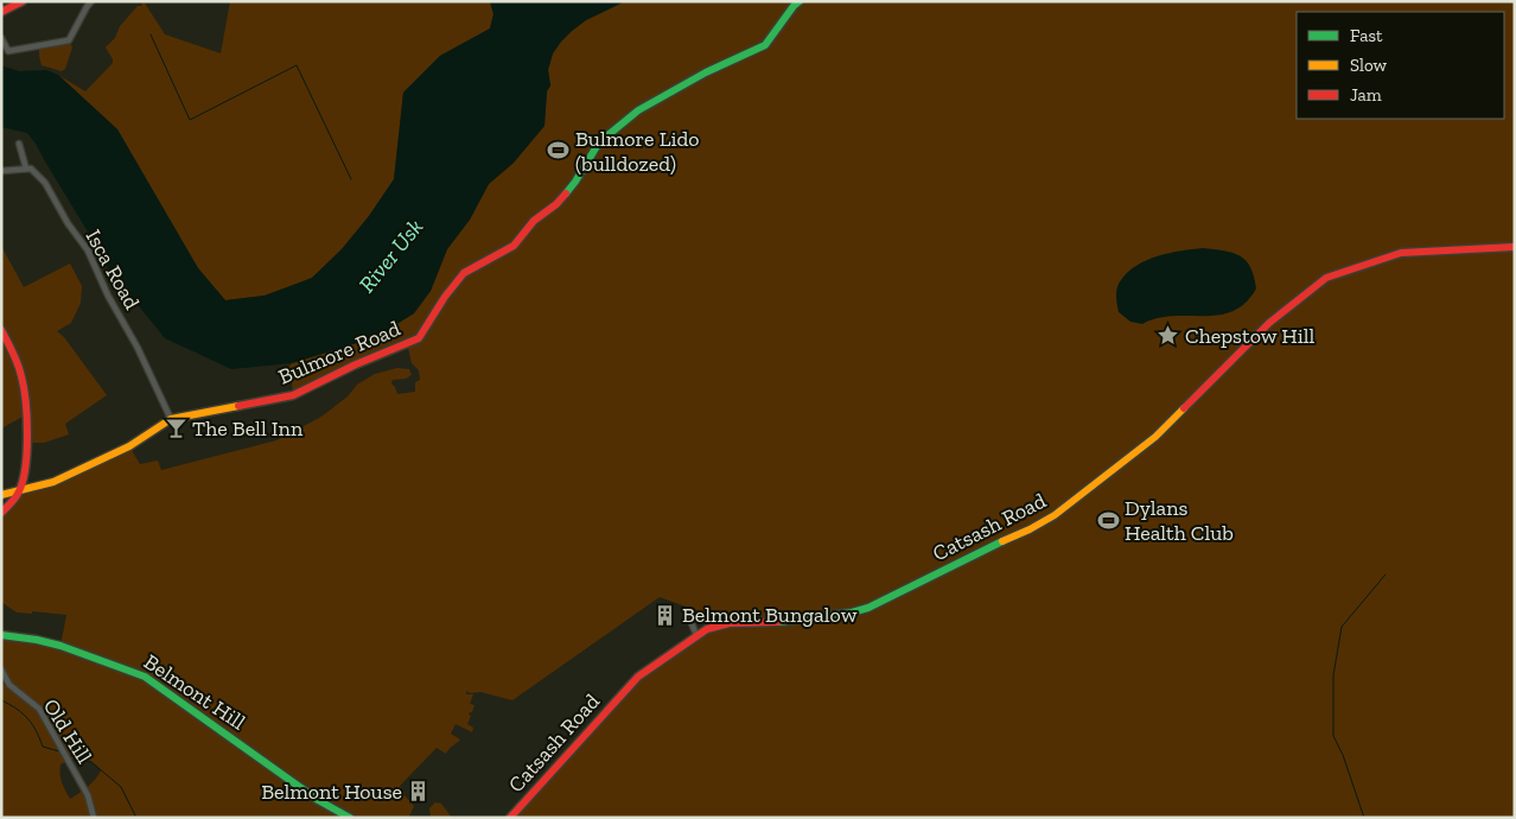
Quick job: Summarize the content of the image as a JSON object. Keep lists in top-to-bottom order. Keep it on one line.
{"streets":{"street":["Isca Road","Bulmore Road","Catsash Road","Belmont Hill","Old Hill"]},"crossings":[["Isca Road","Bulmore Road"]],"water":["River Usk"],"places":{"sports":["Bulmore Lido (bulldozed)","Dylans Health Club"],"place":["Chepstow Hill"],"bar":["The Bell Inn"],"building":["Belmont Bungalow","Belmont House"]},"legend":["Fast","Slow","Jam"]}
